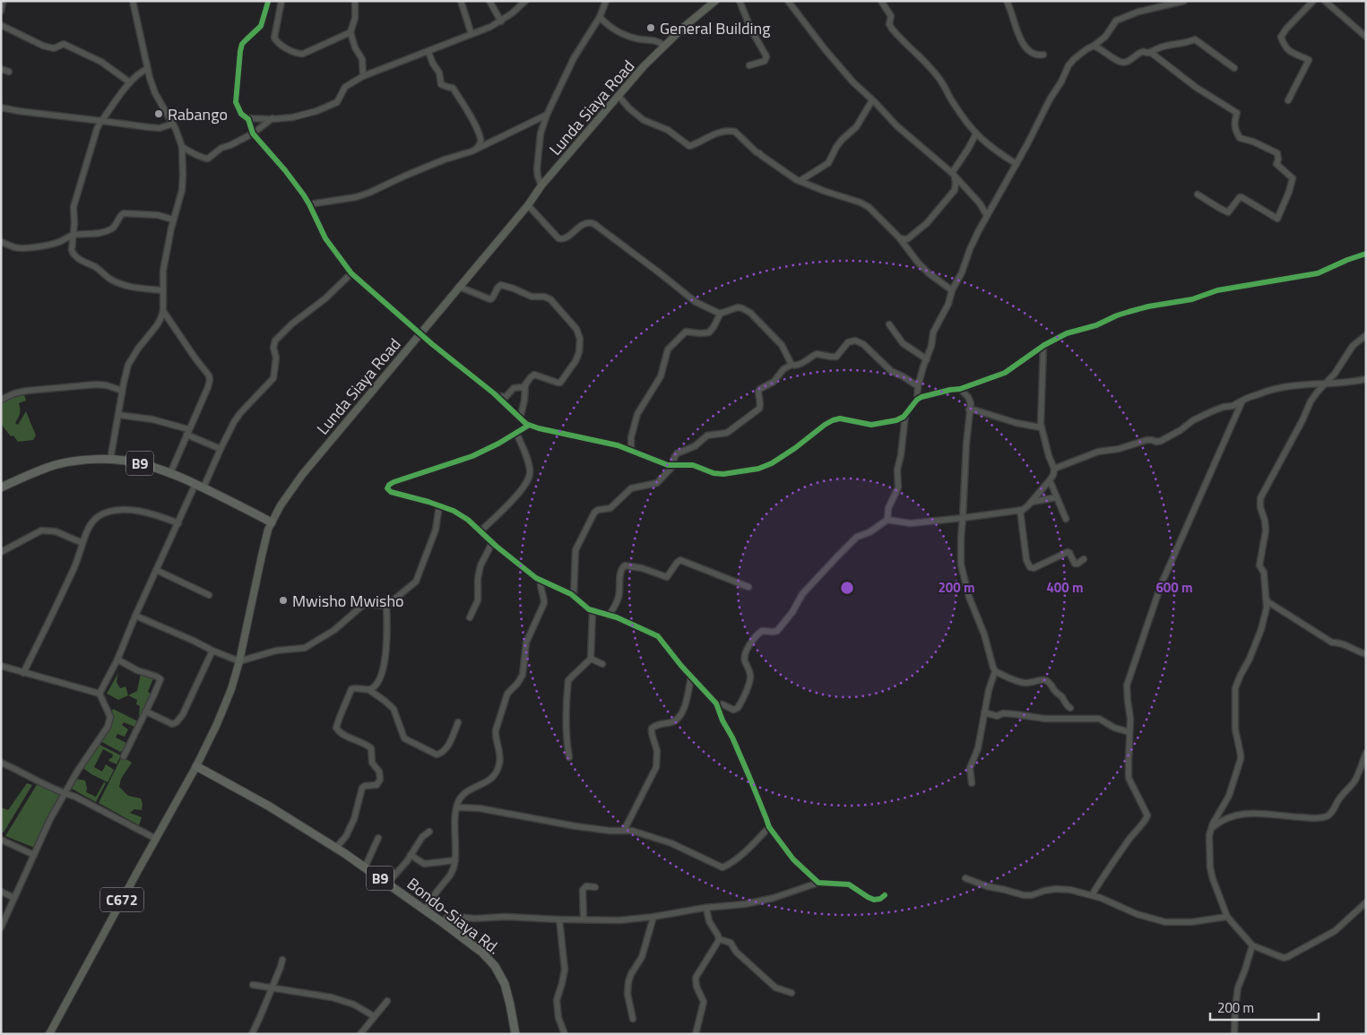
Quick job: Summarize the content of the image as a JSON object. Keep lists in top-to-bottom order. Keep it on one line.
{"streets":{"highway":["B9","Bondo-Siaya Rd."],"main road":["Lunda Siaya Road","C672"]},"crossings":[["Lunda Siaya Road","B9"],["Lunda Siaya Road","C672"],["Lunda Siaya Road","Bondo-Siaya Rd."],["C672","Bondo-Siaya Rd."]],"places":["General Building","Rabango","Mwisho Mwisho"],"scale_bar":"200 m","rings":["200 m","400 m","600 m"]}
